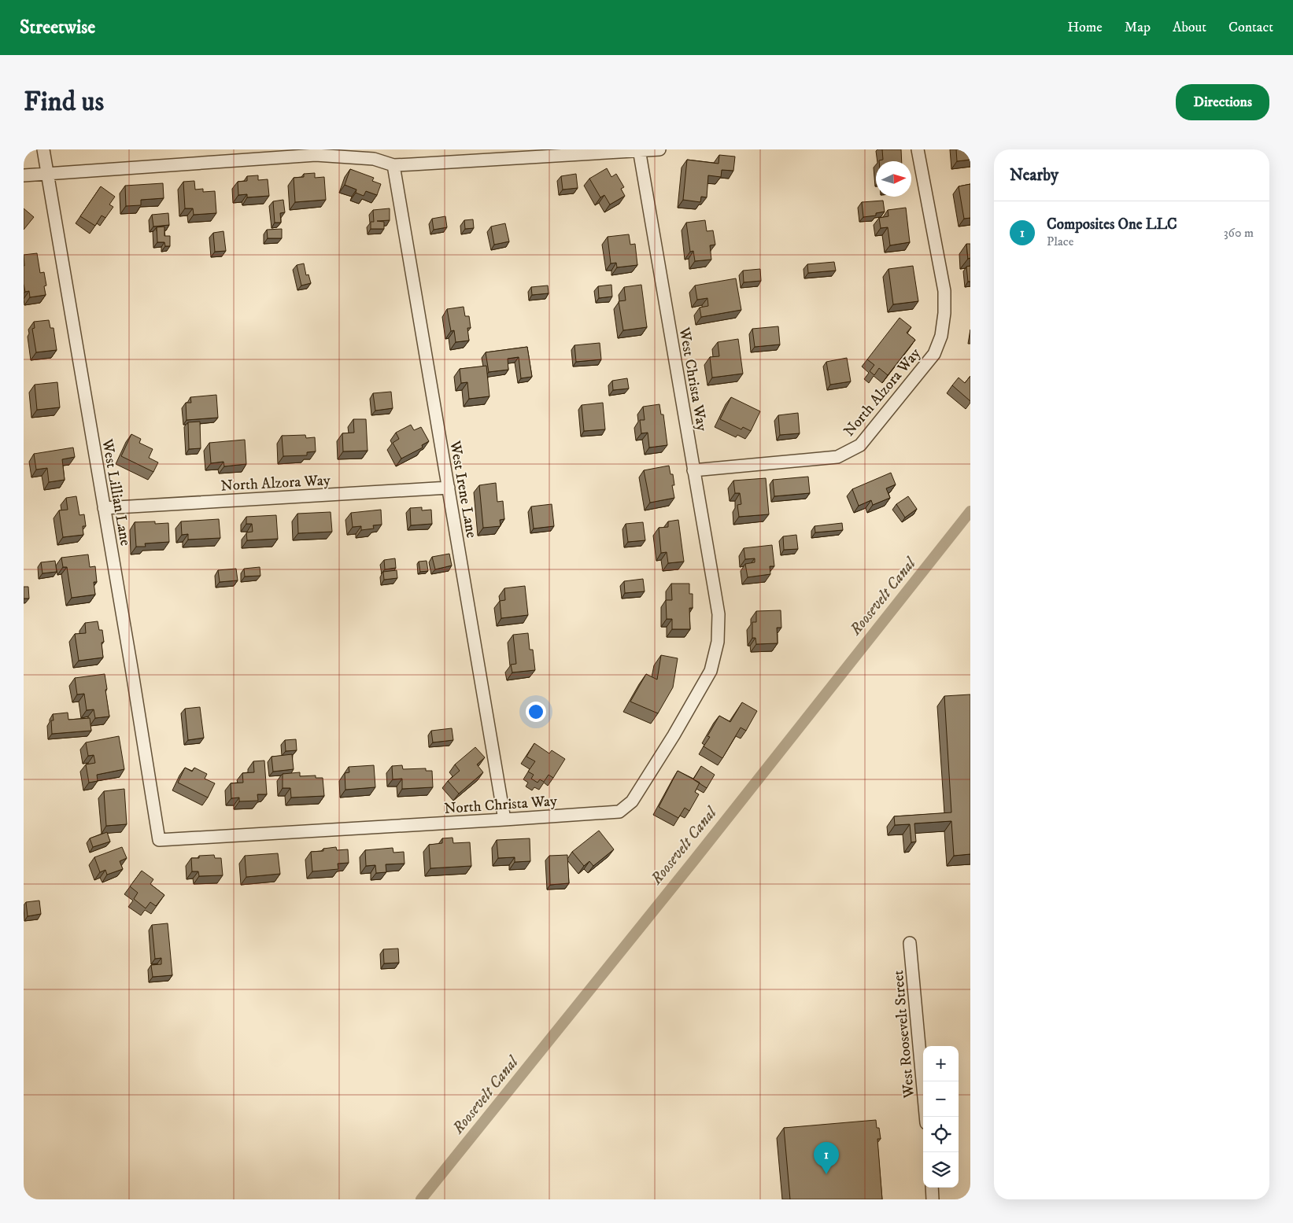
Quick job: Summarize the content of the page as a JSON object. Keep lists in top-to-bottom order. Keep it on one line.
{"streets":{"street":["West Christa Way","North Alzora Way","West Irene Lane","West Lillian Lane","North Christa Way","West Roosevelt Street"]},"crossings":[["West Christa Way","North Alzora Way"],["West Christa Way","North Christa Way"],["North Alzora Way","West Irene Lane"],["North Alzora Way","West Lillian Lane"],["West Irene Lane","North Christa Way"],["West Lillian Lane","North Christa Way"]],"water":["Roosevelt Canal"],"north":"right","page":{"header":"Streetwise","nav":["Home","Map","About","Contact"],"buttons":"Directions","title":"Find us","heading":"Nearby","list":[{"mark":"1","name":"Composites One LLC","note":"Place","value":"360 m"}],"map_buttons":["+","−"],"pins":"1"}}
